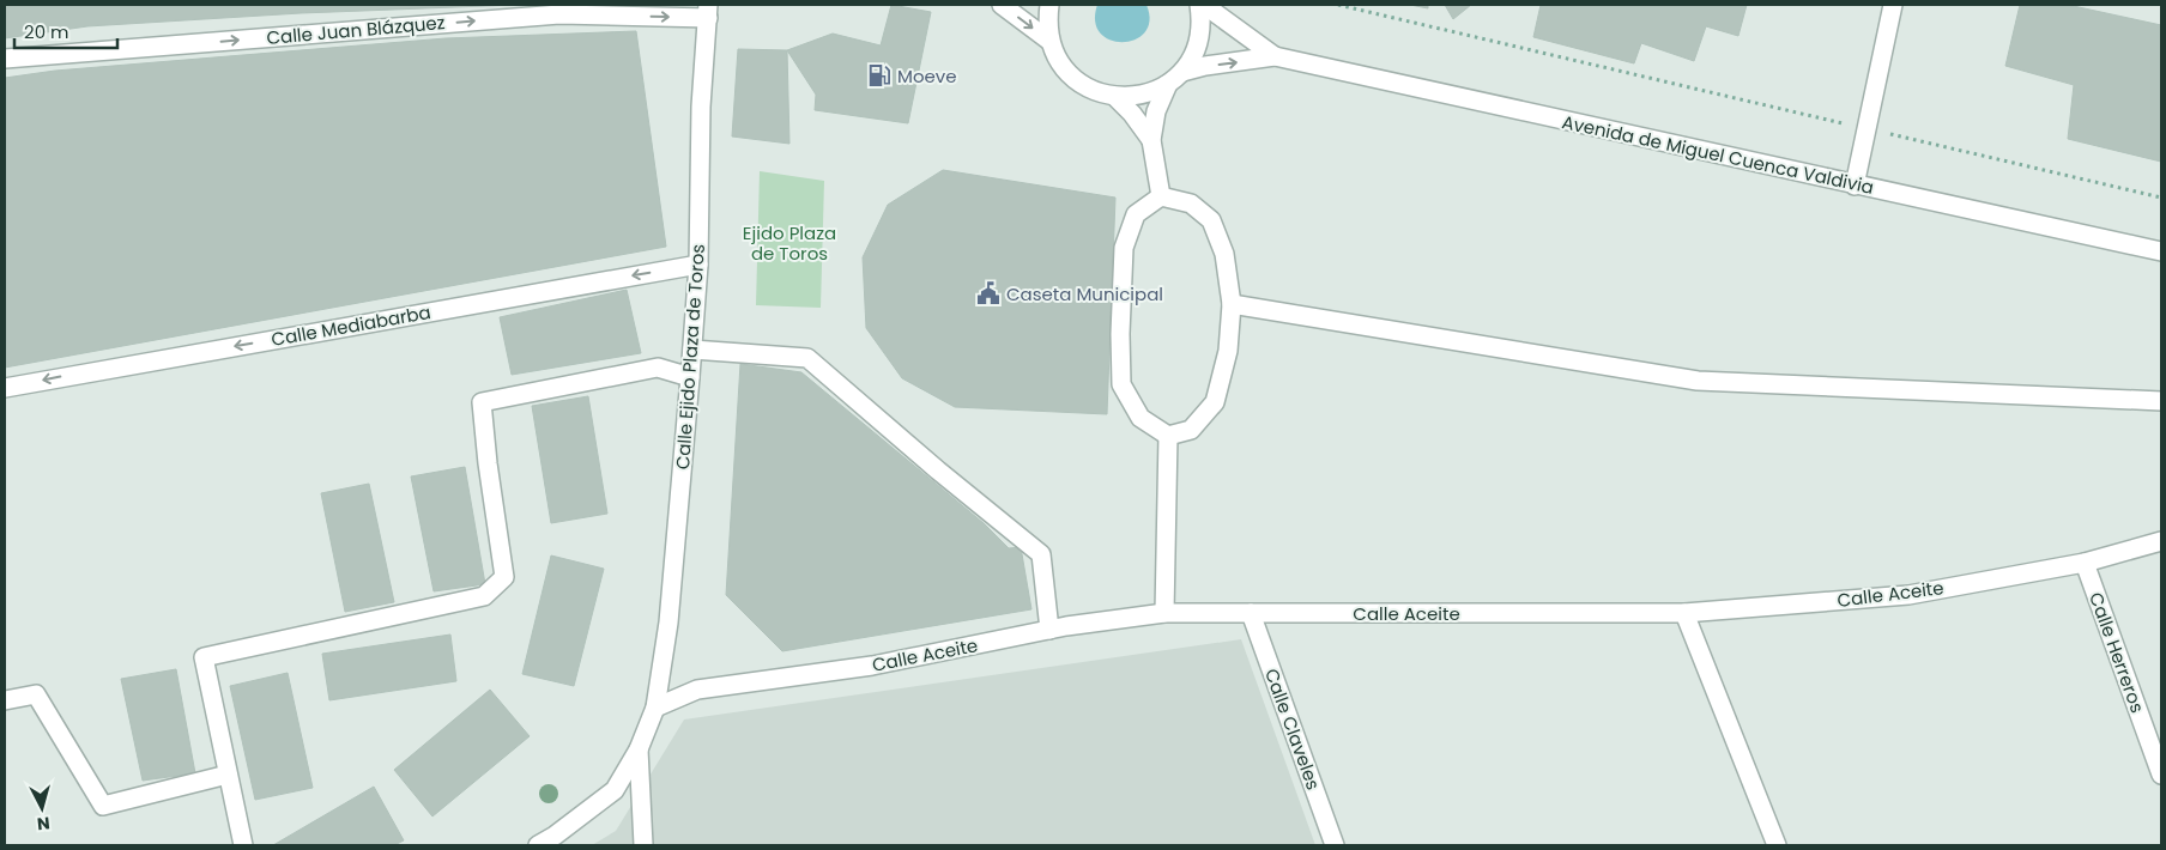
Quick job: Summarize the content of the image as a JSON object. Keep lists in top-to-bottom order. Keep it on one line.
{"streets":{"street":["Calle Juan Blázquez","Avenida de Miguel Cuenca Valdivia","Calle Mediabarba","Calle Ejido Plaza de Toros","Calle Aceite","Calle Herreros","Calle Claveles"]},"crossings":[["Calle Juan Blázquez","Calle Ejido Plaza de Toros"],["Calle Mediabarba","Calle Ejido Plaza de Toros"],["Calle Ejido Plaza de Toros","Calle Aceite"],["Calle Aceite","Calle Herreros"],["Calle Aceite","Calle Claveles"]],"one_way":["Calle Juan Blázquez","Calle Mediabarba"],"parks":["Ejido Plaza de Toros"],"places":{"fuel station":["Moeve"],"public building":["Caseta Municipal"]},"scale_bar":"20 m","north":"bottom"}
